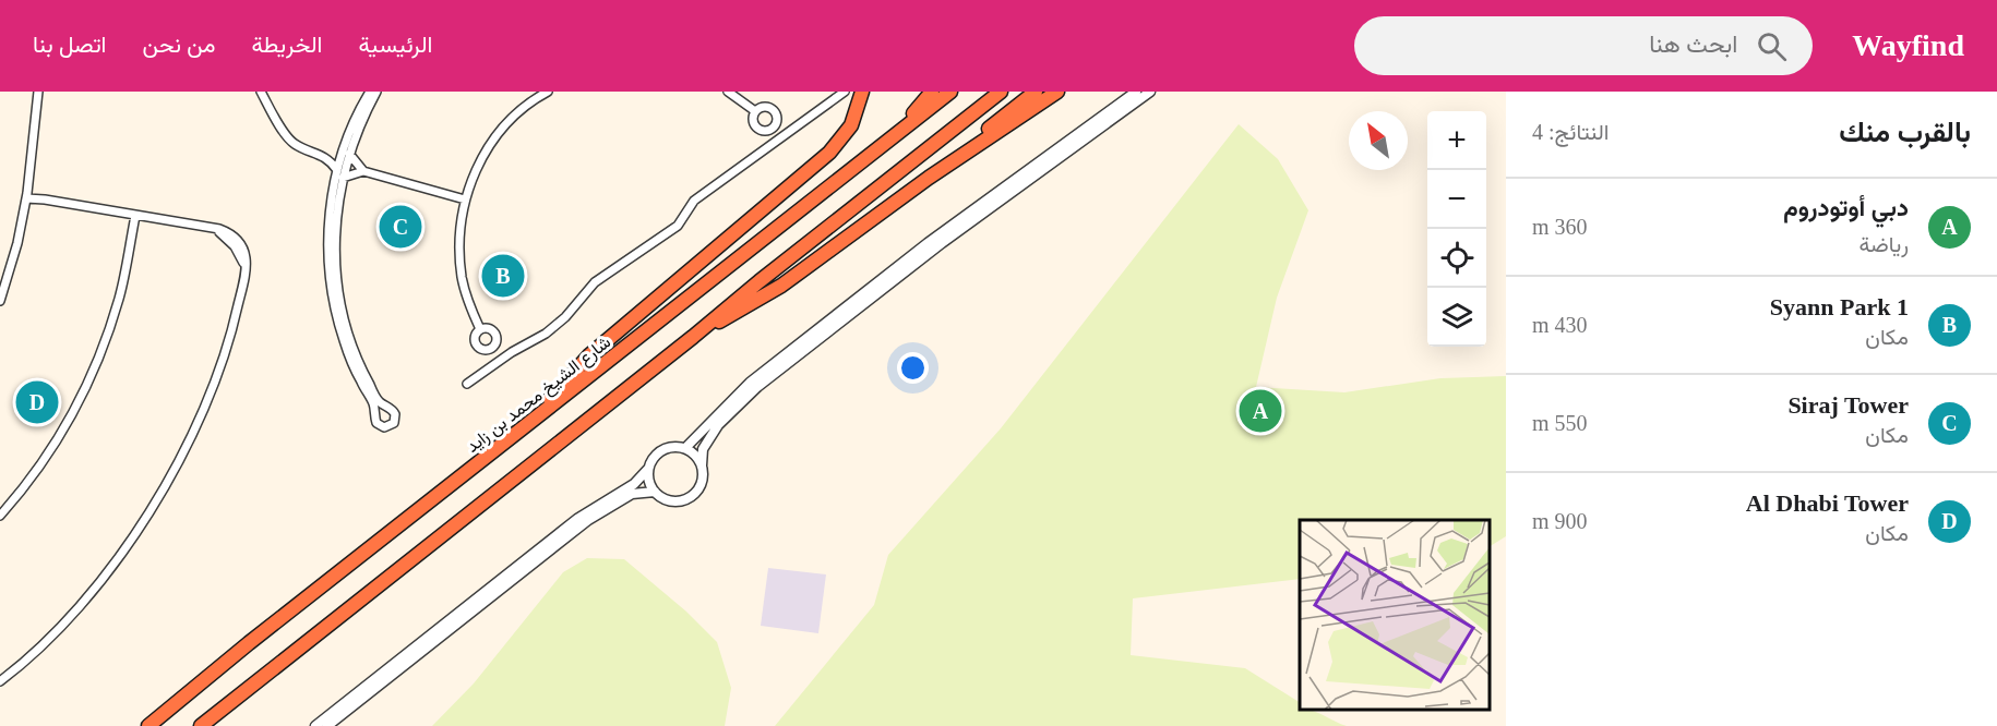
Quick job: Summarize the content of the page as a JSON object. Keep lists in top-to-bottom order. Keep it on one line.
{"streets":{"highway":["شارع الشيخ محمد بن زايد"]},"north":"top left","page":{"header":"Wayfind","search":"ابحث هنا","nav":["الرئيسية","الخريطة","من نحن","اتصل بنا"],"heading":["بالقرب منك","النتائج: 4"],"map_buttons":["+","−"],"list":[{"mark":"A","name":"دبي أوتودروم","note":"رياضة","value":"360 m"},{"mark":"B","name":"Syann Park 1","note":"مكان","value":"430 m"},{"mark":"C","name":"Siraj Tower","note":"مكان","value":"550 m"},{"mark":"D","name":"Al Dhabi Tower","note":"مكان","value":"900 m"}],"pins":["C","B","D","A"]}}
